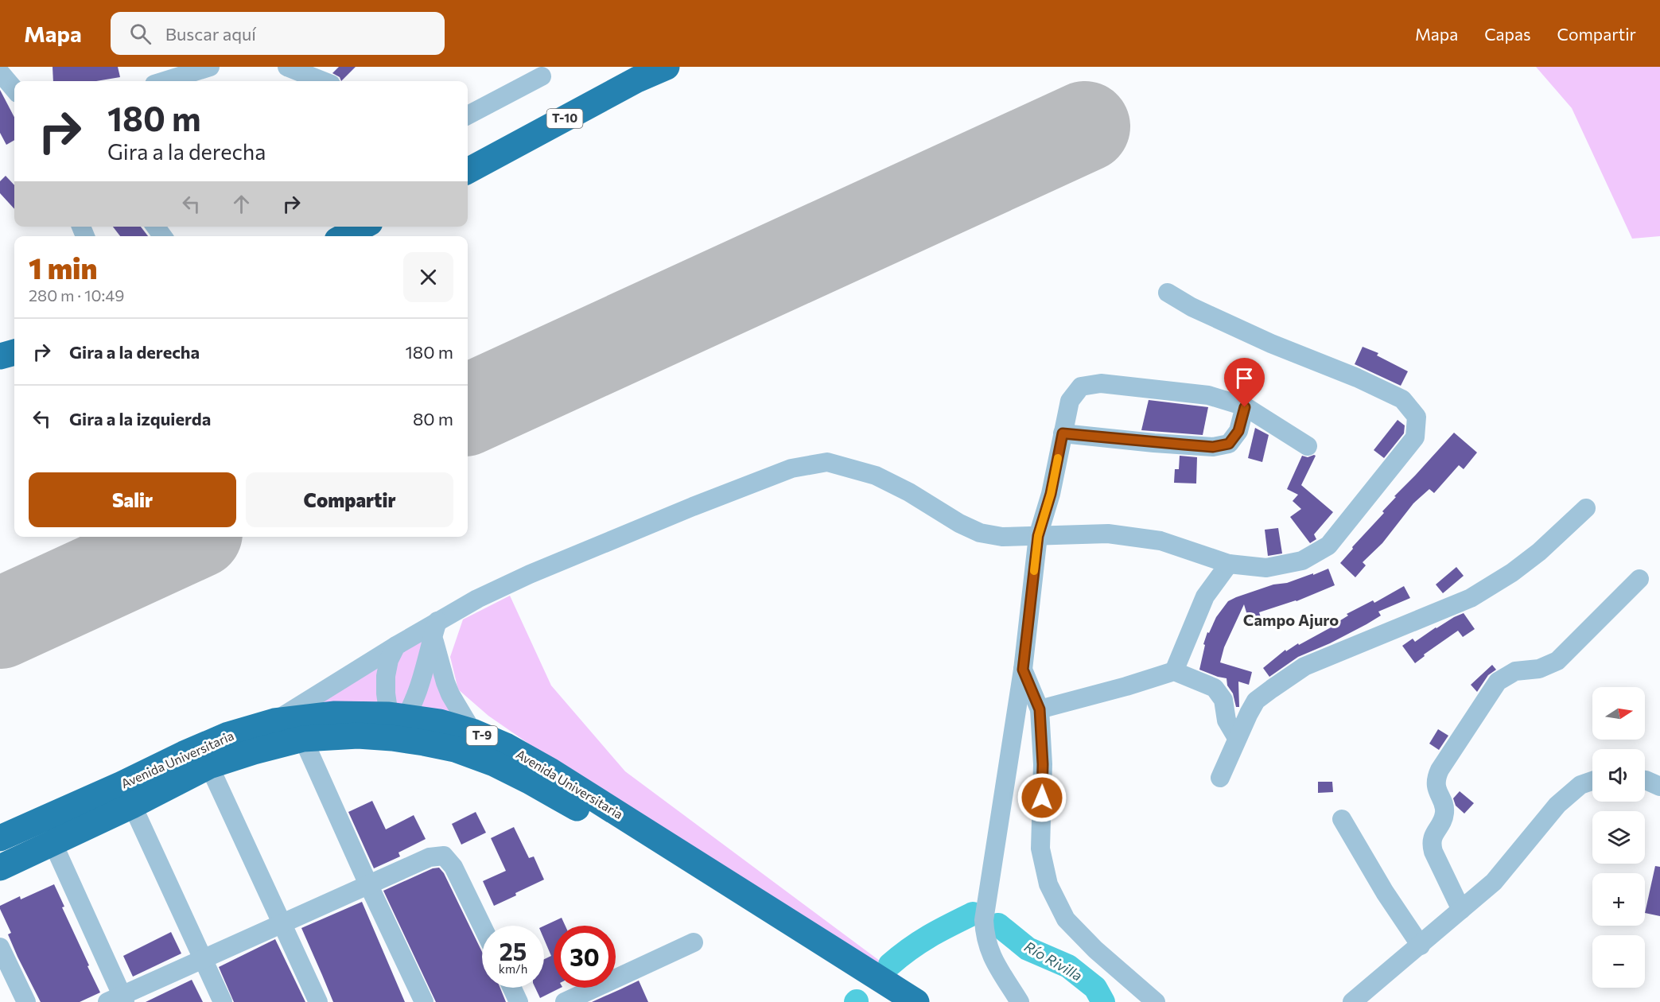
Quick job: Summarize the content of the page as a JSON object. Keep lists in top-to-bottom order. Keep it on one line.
{"streets":{"highway":["T-10","T-9","Avenida Universitaria"]},"districts":["Campo Ajuro"],"water":["Río Rivilla"],"north":"right","page":{"header":"Mapa","search":"Buscar aquí","nav":["Mapa","Capas","Compartir"],"turn":["180 m","Gira a la derecha"],"heading":["1 min","280 m · 10:49"],"list":[{"name":"Gira a la derecha","value":"180 m"},{"name":"Gira a la izquierda","value":"80 m"}],"buttons":["Salir","Compartir"],"map_buttons":["+","−"],"speed":"25 km/h","limit":"30"}}
